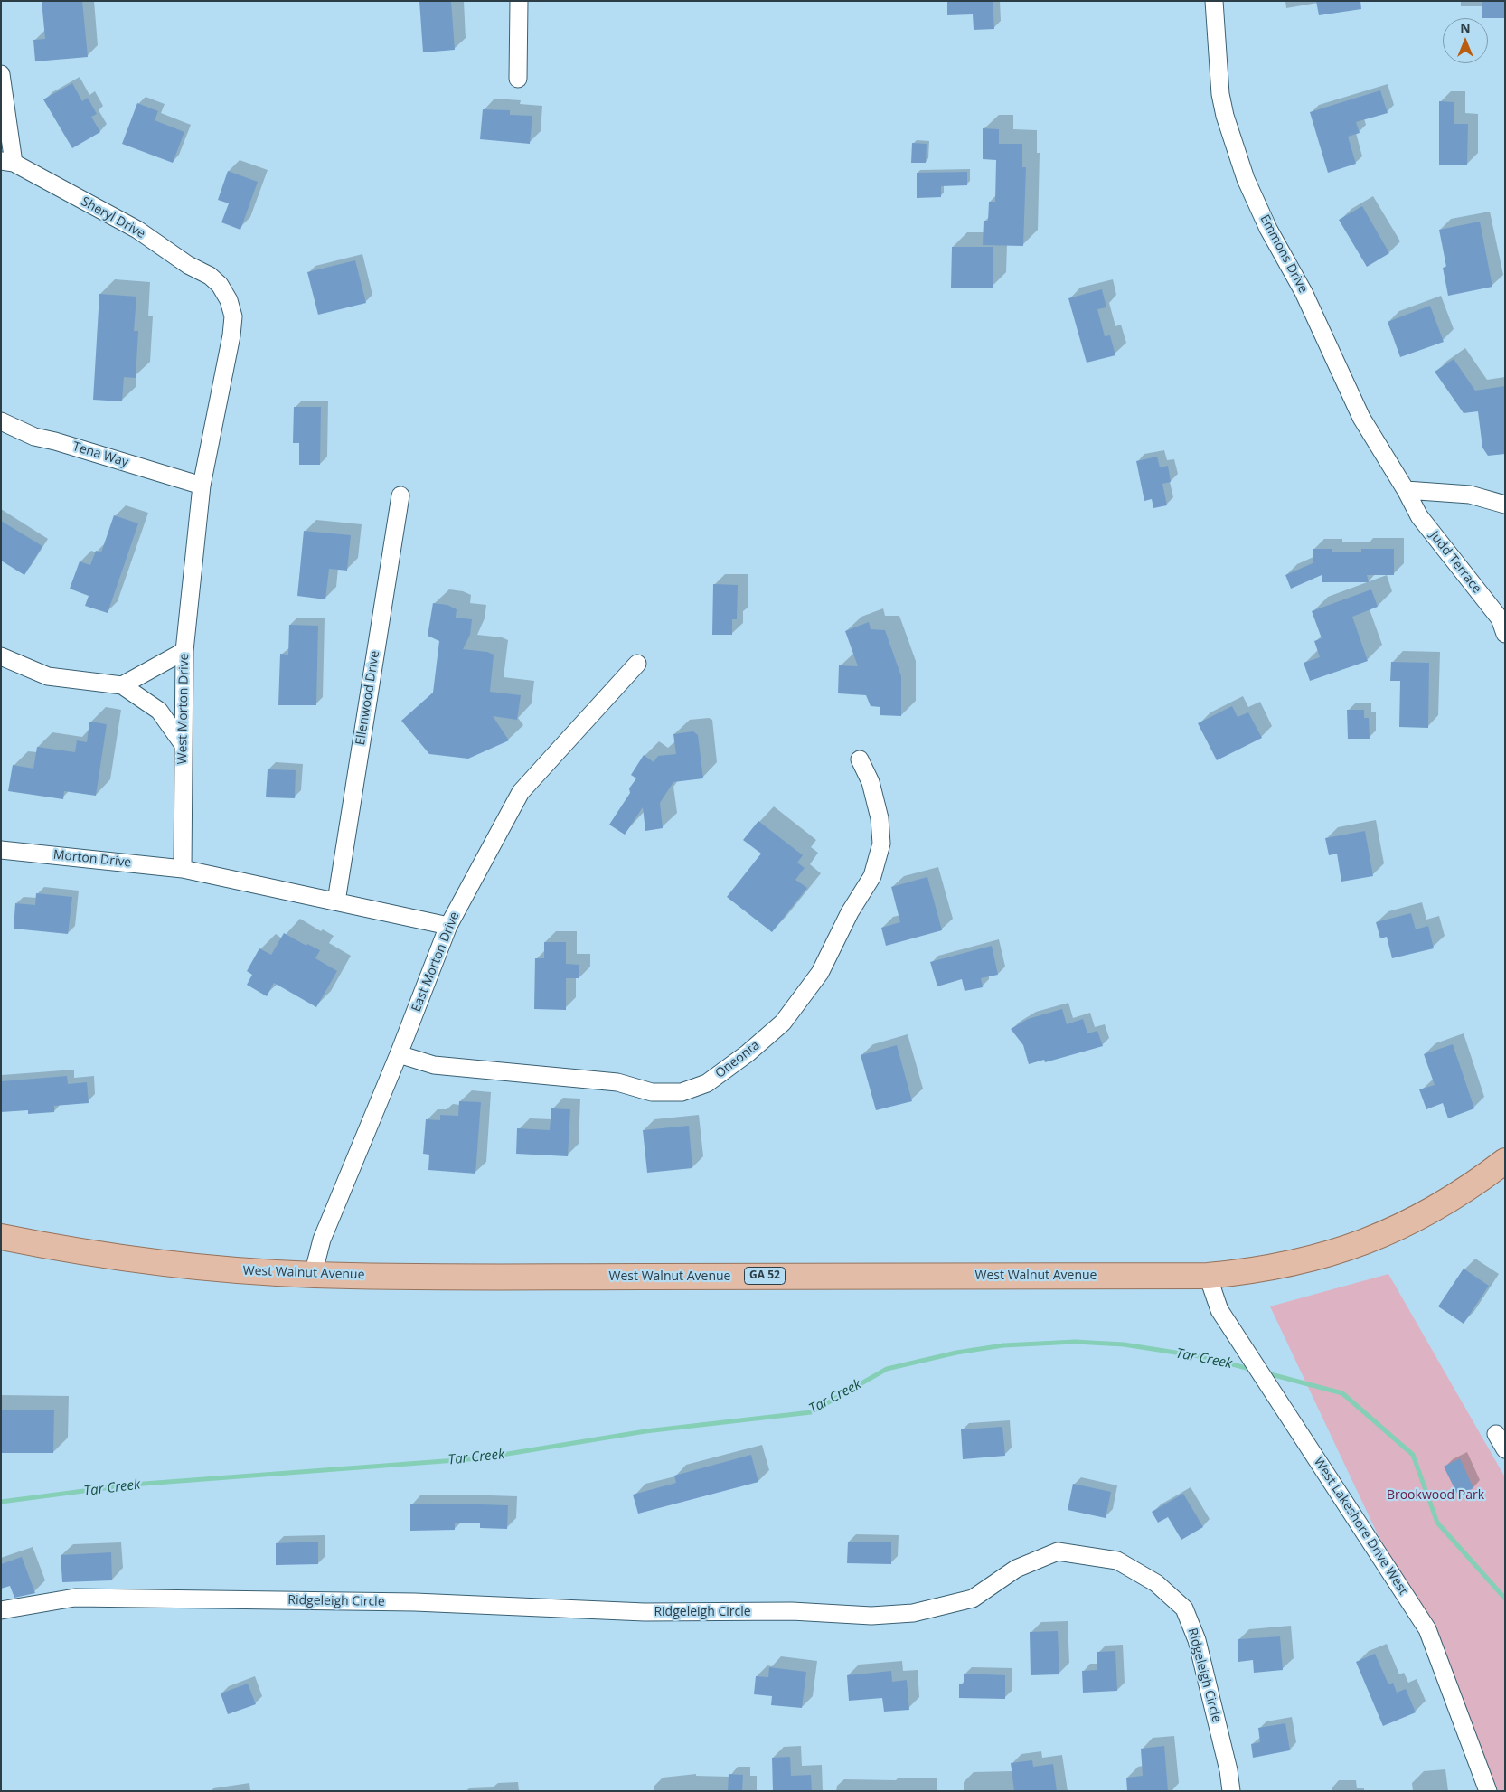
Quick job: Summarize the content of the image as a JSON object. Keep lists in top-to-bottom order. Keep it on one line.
{"streets":{"main road":["West Walnut Avenue","GA 52"],"street":["Sheryl Drive","Emmons Drive","Tena Way","Judd Terrace","Ellenwood Drive","West Morton Drive","Morton Drive","East Morton Drive","Oneonta","West Lakeshore Drive West","Ridgeleigh Circle"]},"crossings":[["Sheryl Drive","West Morton Drive"],["Emmons Drive","Judd Terrace"],["Tena Way","West Morton Drive"],["West Morton Drive","Morton Drive"],["East Morton Drive","Oneonta"],["East Morton Drive","West Walnut Avenue"],["West Walnut Avenue","West Lakeshore Drive West"]],"water":["Tar Creek"],"parks":["Brookwood Park"],"north":"top"}
